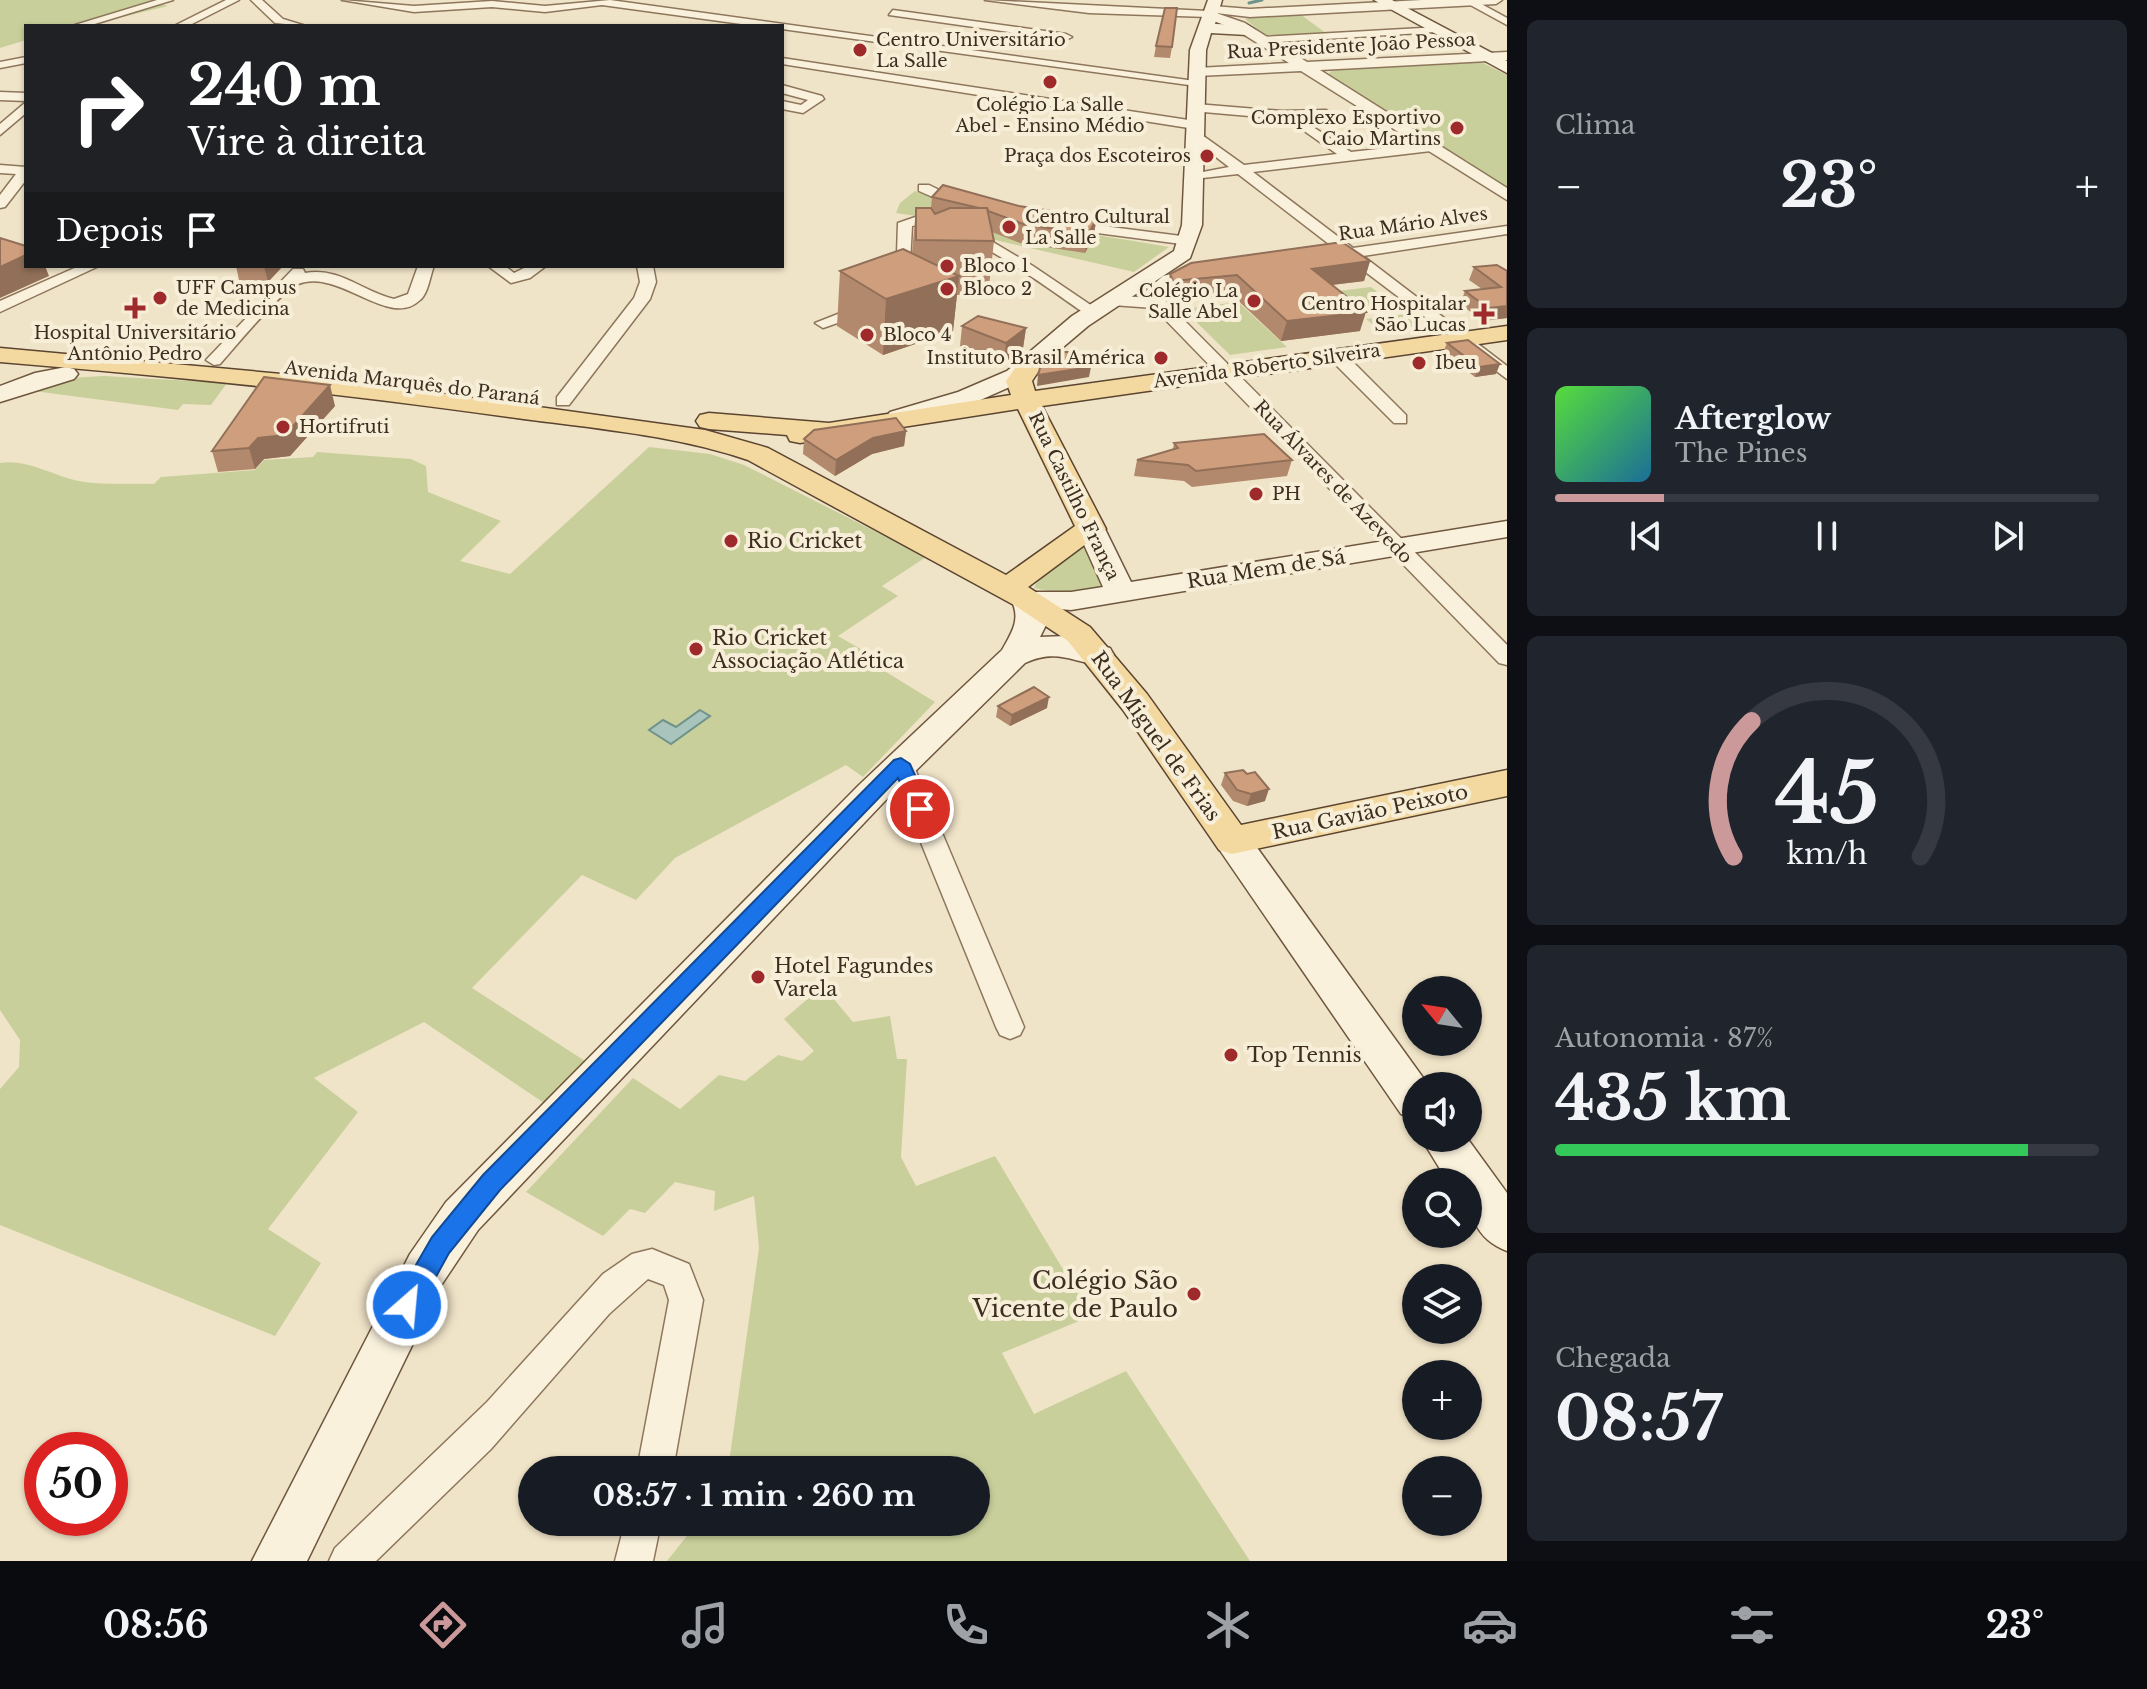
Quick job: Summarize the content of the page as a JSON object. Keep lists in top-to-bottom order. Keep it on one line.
{"streets":{"main road":["Avenida Roberto Silveira","Avenida Marquês do Paraná","Rua Castilho França","Rua Mem de Sá","Rua Miguel de Frias","Rua Gavião Peixoto"],"street":["Rua Presidente João Pessoa","Rua Mário Alves","Rua Álvares de Azevedo"]},"crossings":[["Avenida Roberto Silveira","Avenida Marquês do Paraná"],["Avenida Roberto Silveira","Rua Álvares de Azevedo"],["Avenida Roberto Silveira","Rua Castilho França"],["Avenida Marquês do Paraná","Rua Miguel de Frias"],["Rua Álvares de Azevedo","Rua Mem de Sá"],["Rua Castilho França","Rua Mem de Sá"],["Rua Mem de Sá","Rua Miguel de Frias"],["Rua Miguel de Frias","Rua Gavião Peixoto"]],"places":{"other":["Centro Universitário La Salle","Colégio La Salle Abel - Ensino Médio","Complexo Esportivo Caio Martins","Praça dos Escoteiros","Centro Cultural La Salle","Bloco 1","Bloco 2","UFF Campus de Medicina","Colégio La Salle Abel","Bloco 4","Instituto Brasil América","Ibeu","Hortifruti","PH","Rio Cricket","Rio Cricket Associação Atlética","Hotel Fagundes Varela","Top Tennis","Colégio São Vicente de Paulo"],"health":["Hospital Universitário Antônio Pedro","Centro Hospitalar São Lucas"]},"north":"top left","page":{"tile":["Clima",["Autonomia · 87%","435 km"],["Chegada","08:57"]],"turn":["240 m","Vire à direita"],"heat":["−","23°","+"],"then":"Depois","song":["Afterglow","The Pines"],"map_buttons":["+","−"],"limit":"50","trip":"08:57 · 1 min · 260 m","tabs":["08:56","23°"],"gauge":["45","km/h"]}}
